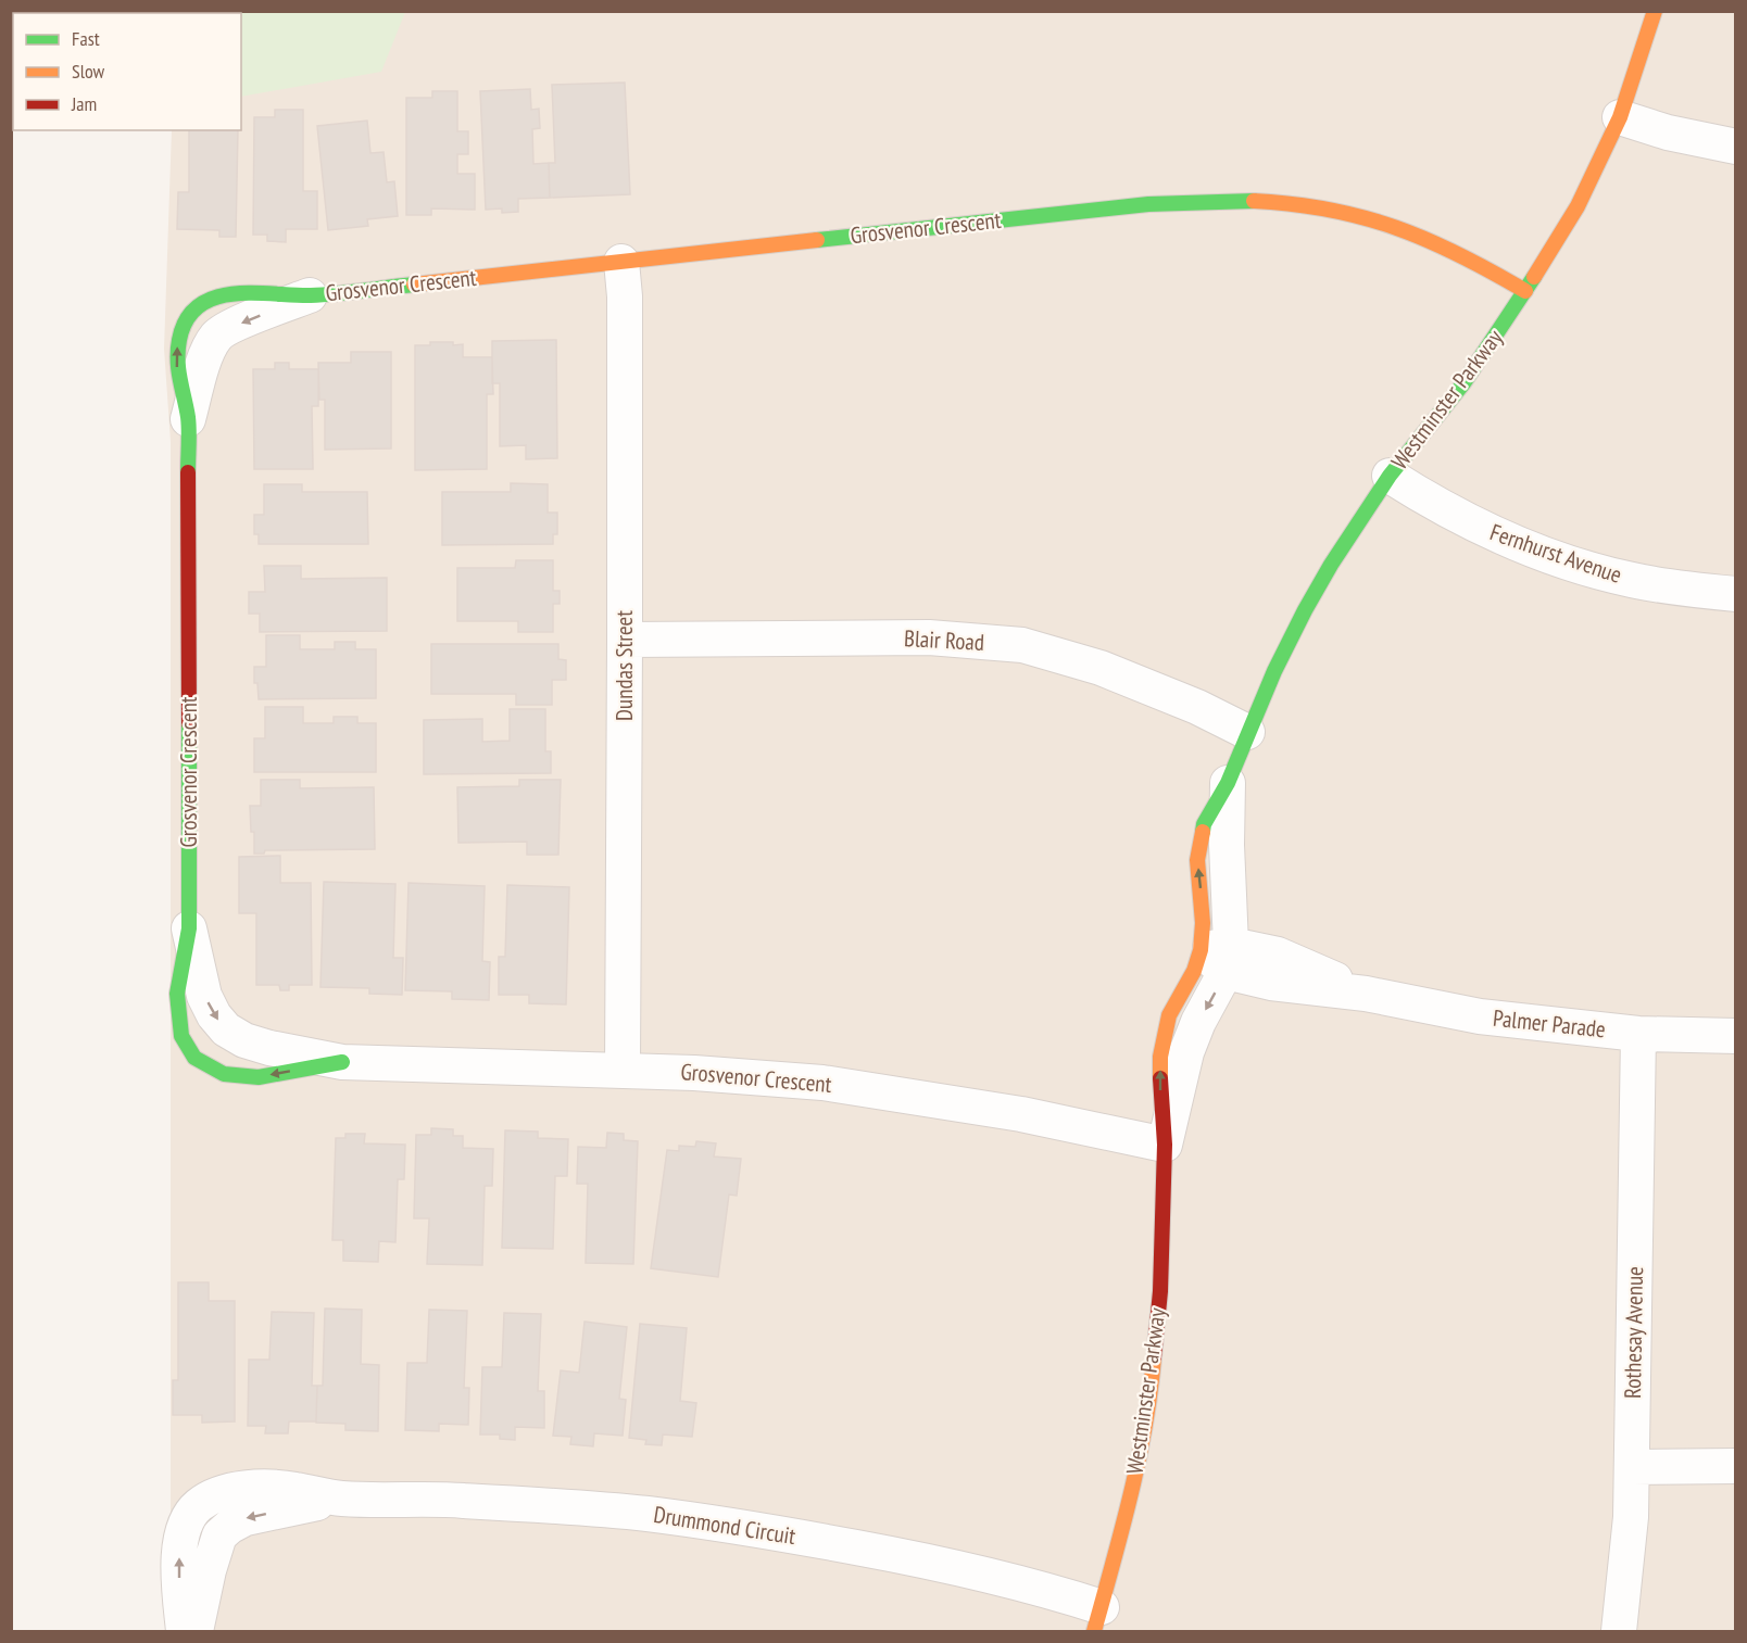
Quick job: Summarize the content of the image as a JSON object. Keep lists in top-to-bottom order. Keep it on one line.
{"streets":{"street":["Grosvenor Crescent","Westminster Parkway","Fernhurst Avenue","Blair Road","Dundas Street","Palmer Parade","Rothesay Avenue","Drummond Circuit"]},"crossings":[["Grosvenor Crescent","Westminster Parkway"],["Grosvenor Crescent","Dundas Street"],["Westminster Parkway","Fernhurst Avenue"],["Westminster Parkway","Blair Road"],["Westminster Parkway","Palmer Parade"],["Westminster Parkway","Drummond Circuit"],["Blair Road","Dundas Street"],["Palmer Parade","Rothesay Avenue"]],"legend":["Fast","Slow","Jam"]}
